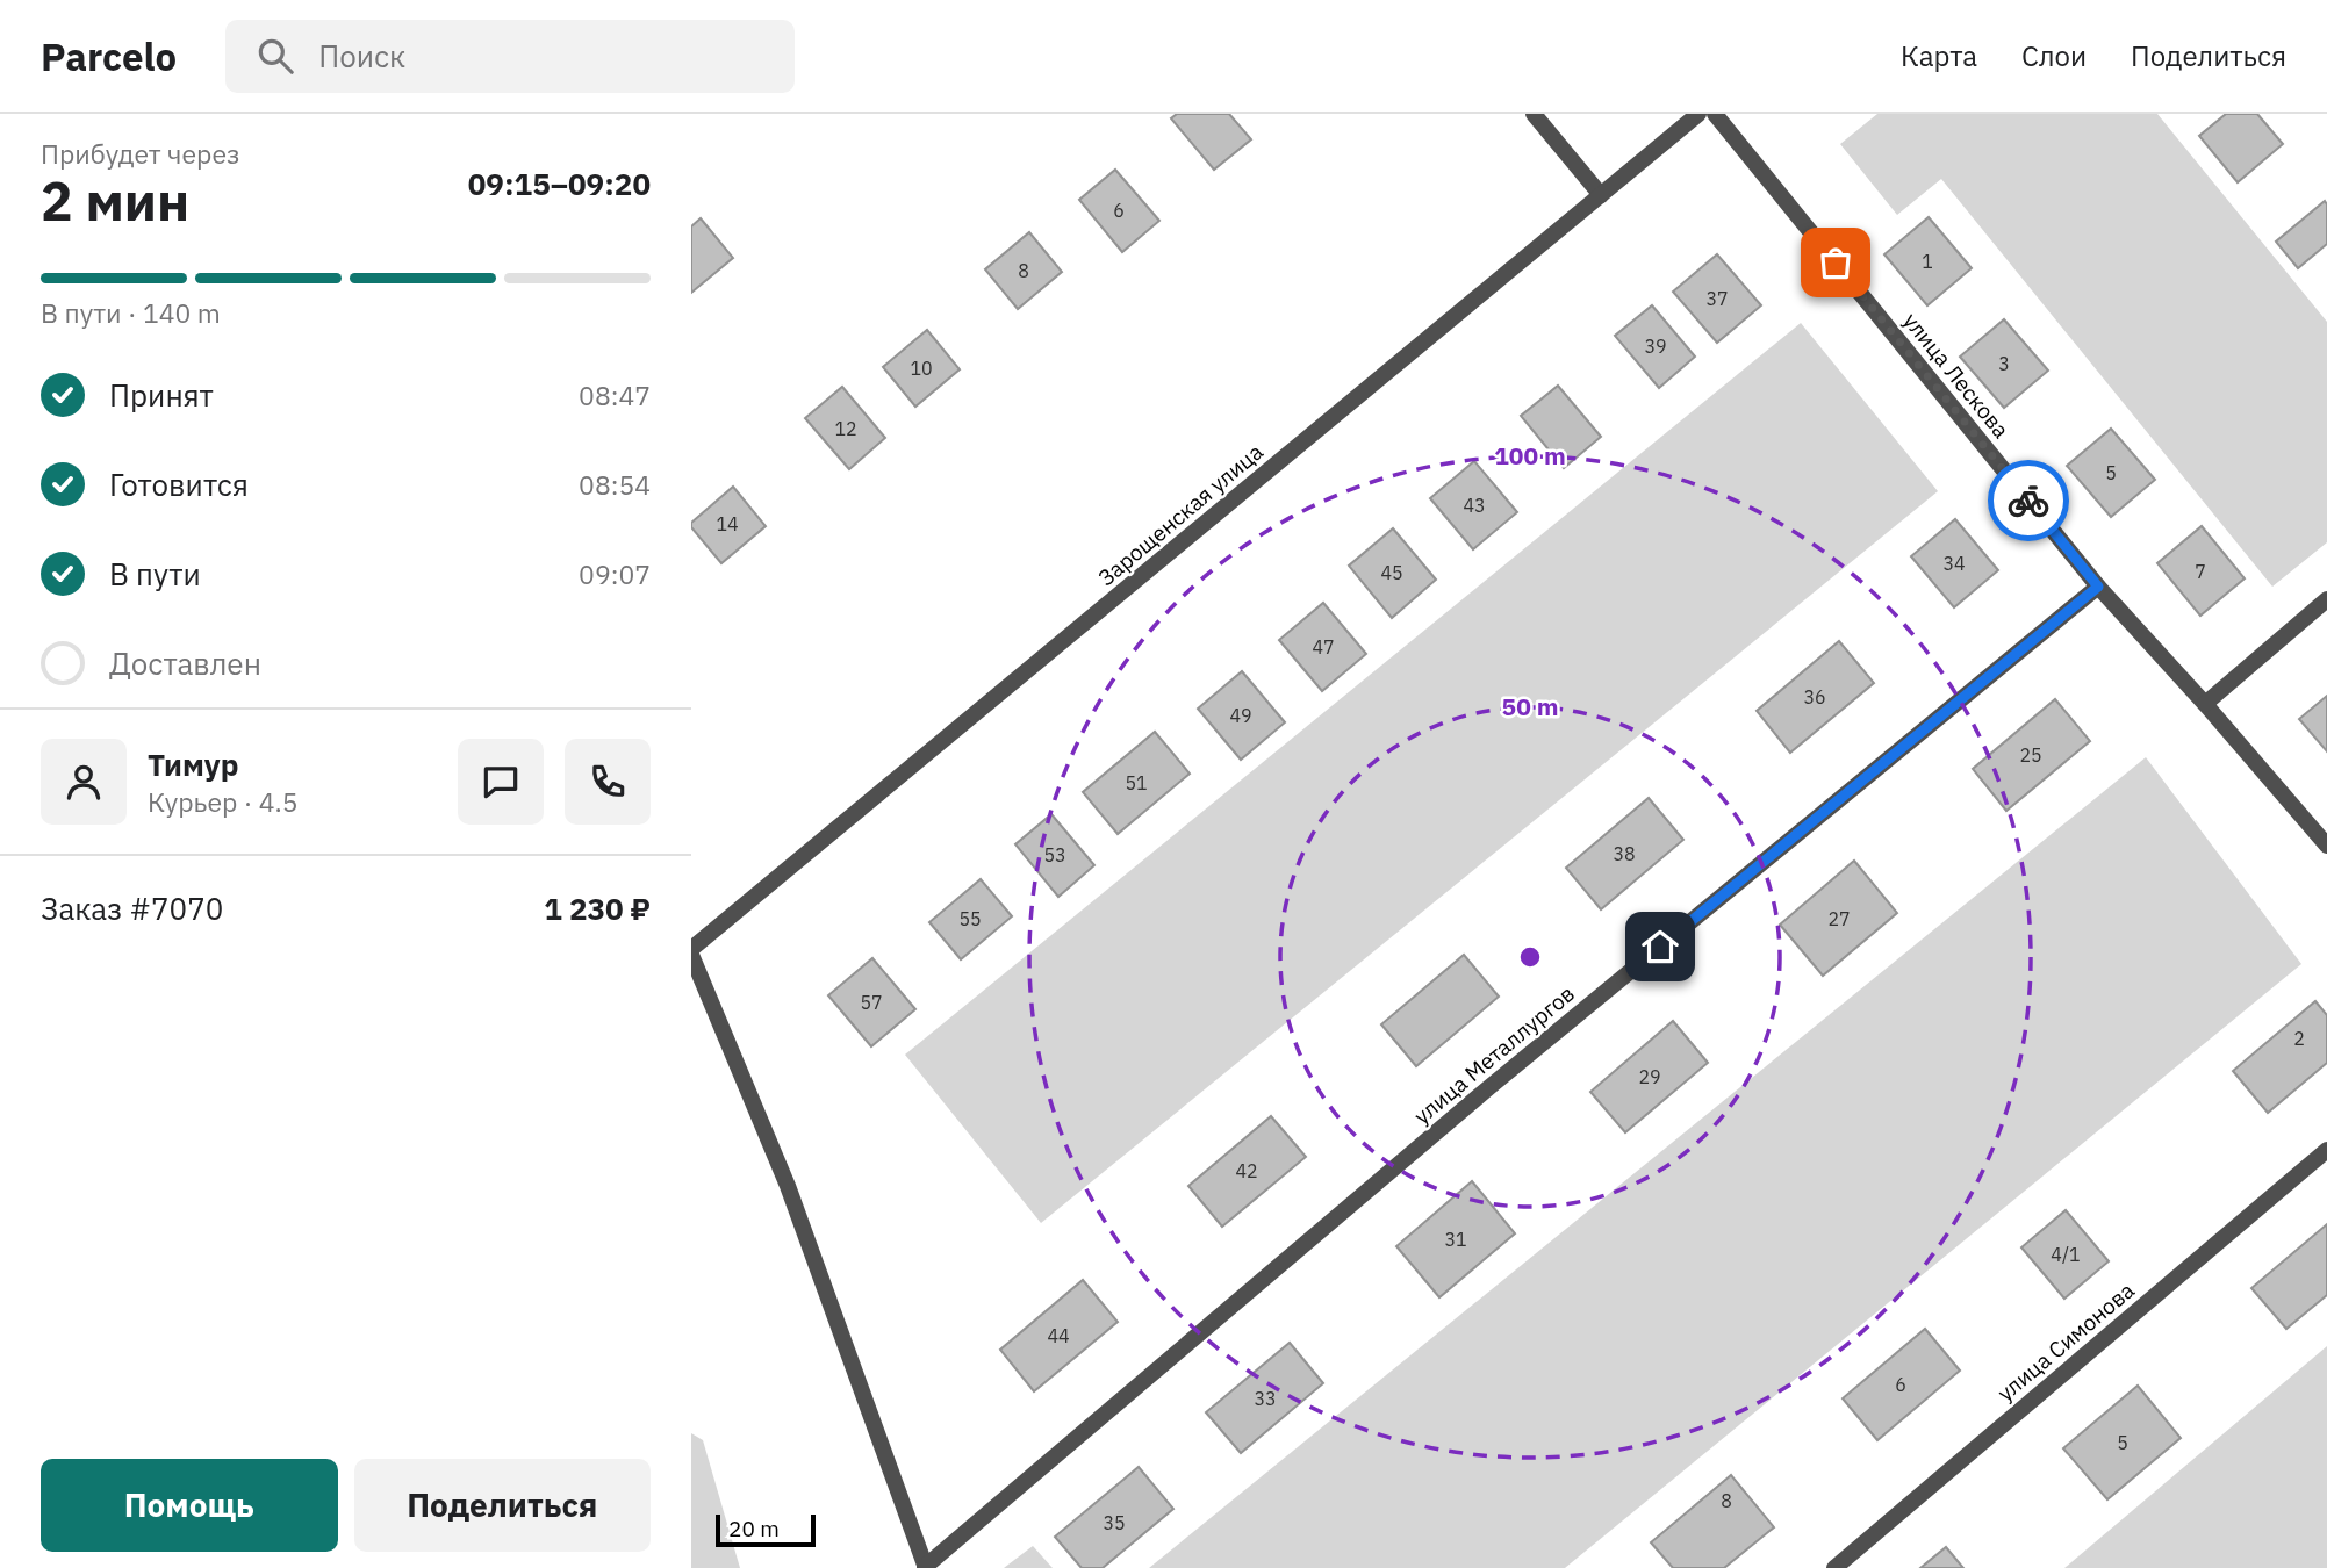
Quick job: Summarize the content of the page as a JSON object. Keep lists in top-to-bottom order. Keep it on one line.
{"streets":{"street":["улица Лескова","Зарощенская улица","улица Металлургов","улица Симонова"]},"crossings":[["улица Лескова","улица Металлургов"]],"house_numbers":["6","1","8","37","39","3","10","12","5","43","14","34","7","45","47","36","49","25","51","38","53","55","27","57","2","29","42","31","4/1","44","6","33","5","8","35"],"scale_bar":"20 m","page":{"header":"Parcelo","search":"Поиск","nav":["Карта","Слои","Поделиться"],"heading":["2 мин","Прибудет через","09:15–09:20"],"panel":["Тимур","Курьер · 4.5","Заказ #7070","1 230 ₽"],"bar":"В пути · 140 m","list":[["Принят","08:47"],["Готовится","08:54"],["В пути","09:07"],"Доставлен"],"buttons":["Помощь","Поделиться"],"scale":"20 m"},"rings":["100 m","50 m"]}
